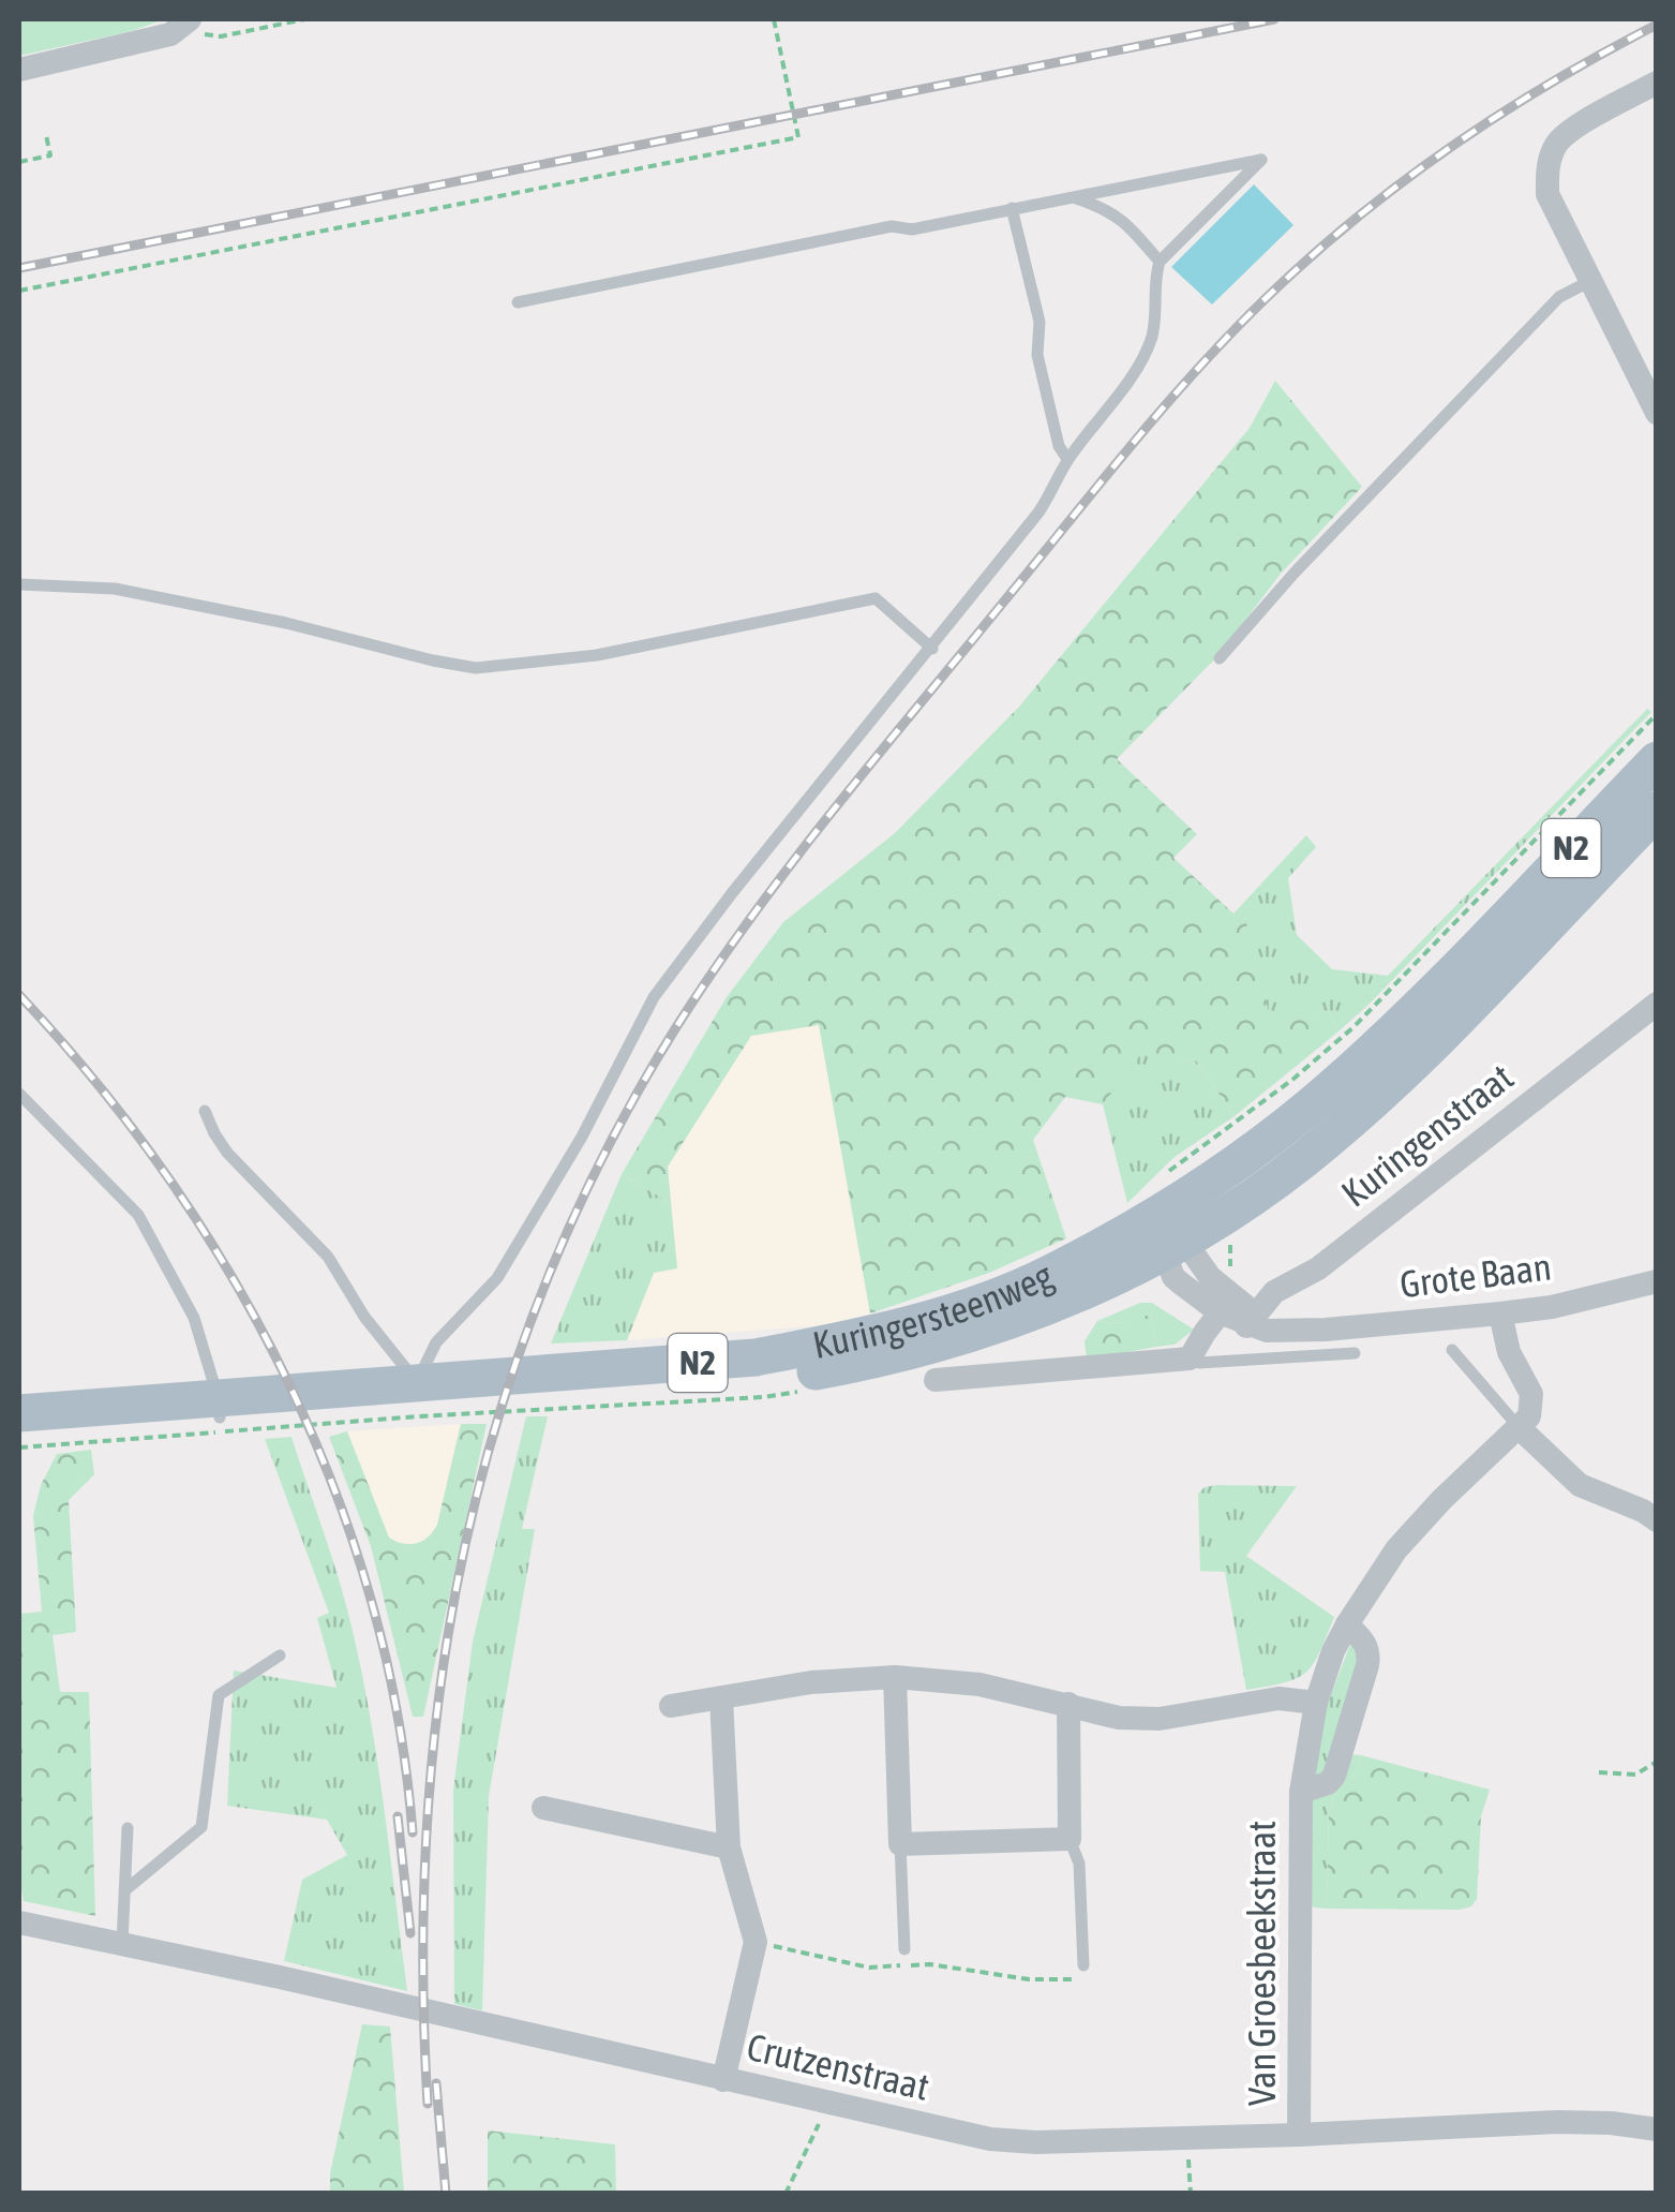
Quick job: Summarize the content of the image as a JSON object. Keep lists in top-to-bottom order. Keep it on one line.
{"streets":{"main road":["N2","Kuringersteenweg"],"street":["Kuringenstraat","Grote Baan","Van Groesbeekstraat","Crutzenstraat"]},"crossings":[["Kuringenstraat","Grote Baan"],["Grote Baan","Kuringersteenweg"],["Van Groesbeekstraat","Crutzenstraat"]]}
